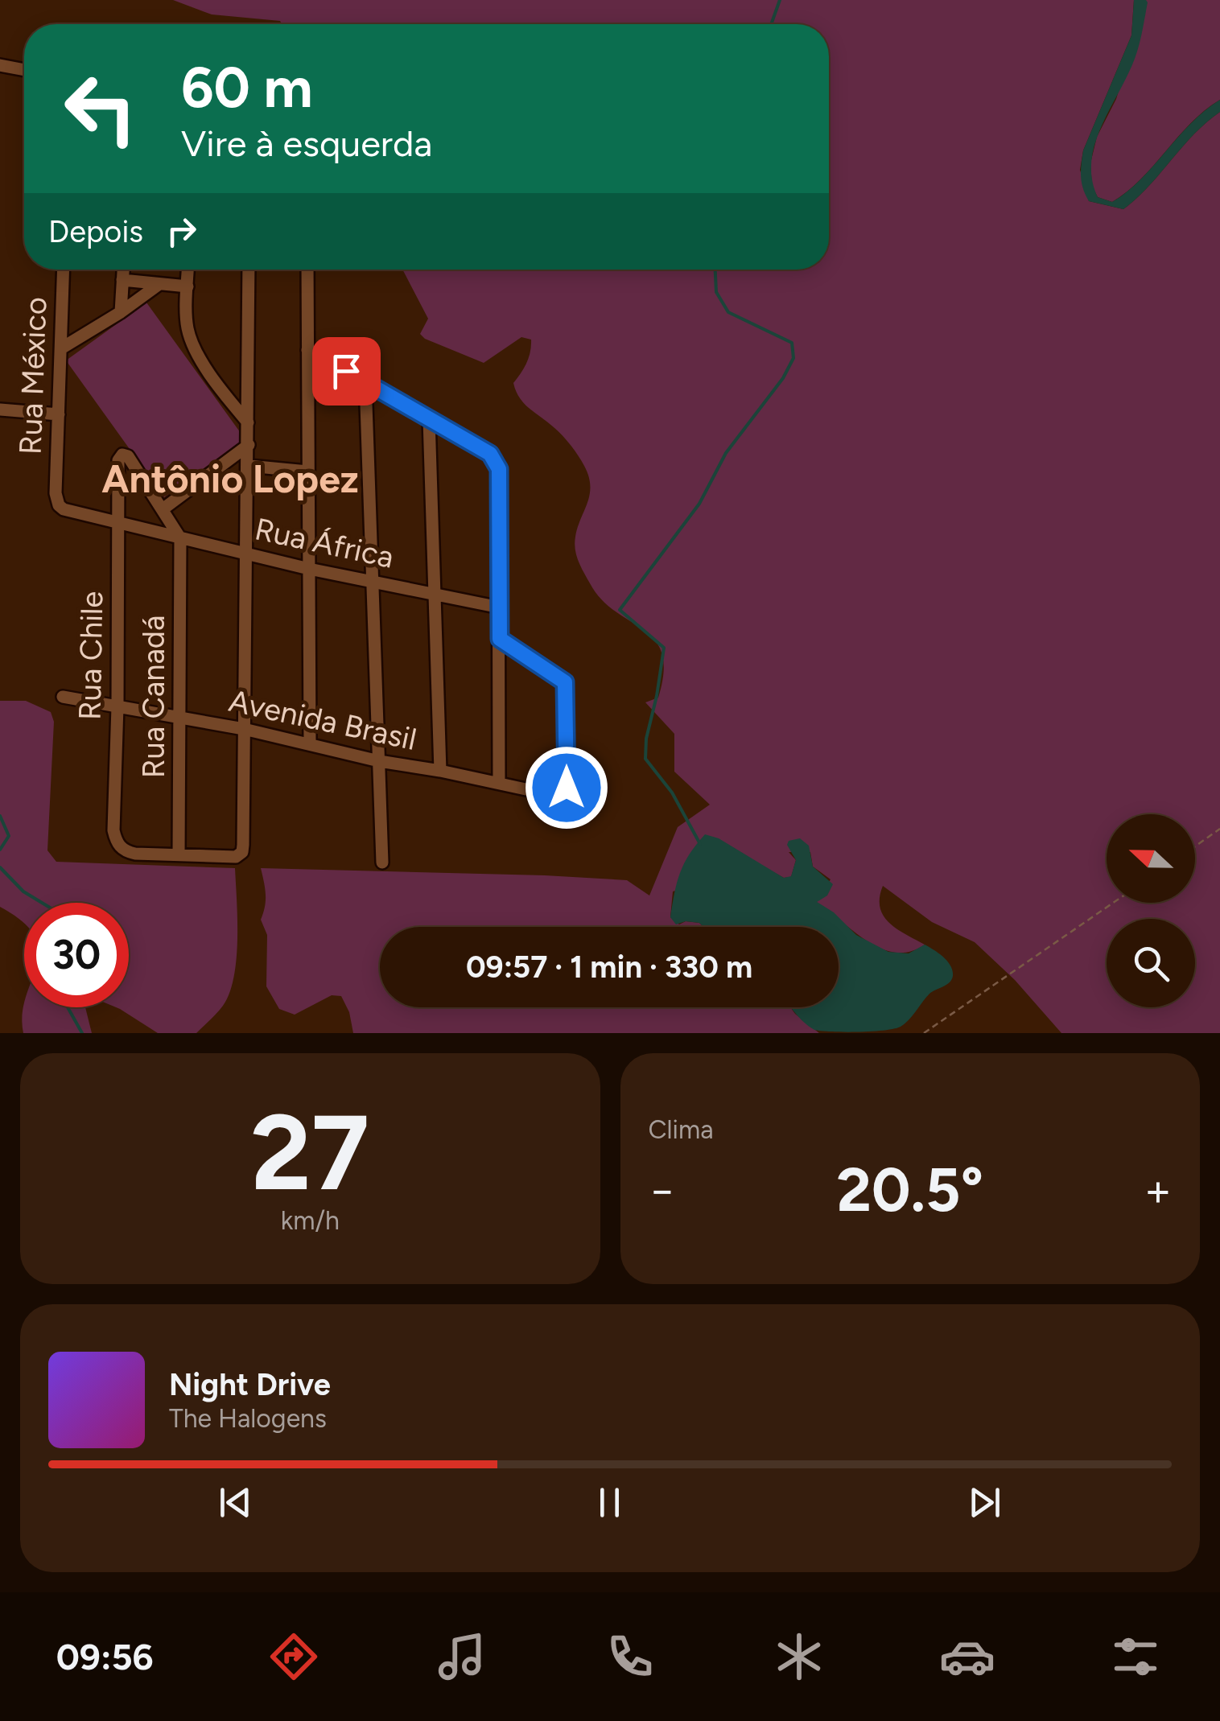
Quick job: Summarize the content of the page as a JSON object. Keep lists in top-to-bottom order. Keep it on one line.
{"streets":{"street":["Rua México","Rua África","Rua Chile","Rua Canadá","Avenida Brasil"]},"crossings":[["Rua México","Rua África"],["Rua África","Rua Chile"],["Rua África","Rua Canadá"],["Rua Chile","Rua Canadá"],["Rua Chile","Avenida Brasil"],["Rua Canadá","Avenida Brasil"]],"districts":["Antônio Lopez"],"north":"left","page":{"turn":["60 m","Vire à esquerda"],"then":"Depois","limit":"30","trip":"09:57 · 1 min · 330 m","tile":[["27","km/h"],"Clima"],"heat":["−","20.5°","+"],"song":["Night Drive","The Halogens"],"tabs":"09:56"}}
